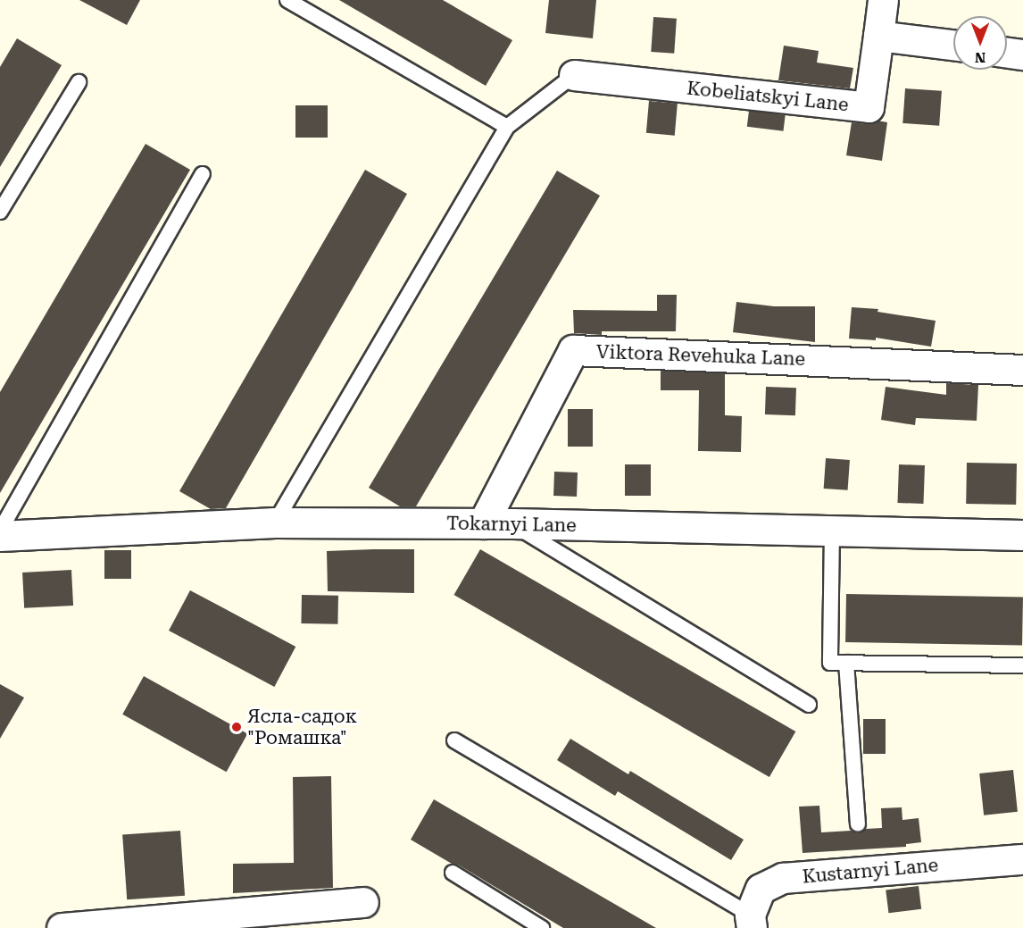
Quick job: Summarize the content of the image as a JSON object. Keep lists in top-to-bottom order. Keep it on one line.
{"streets":{"street":["Kobeliatskyi Lane","Viktora Revehuka Lane","Tokarnyi Lane","Kustarnyi Lane"]},"crossings":[["Viktora Revehuka Lane","Tokarnyi Lane"]],"places":["Ясла-садок \"Ромашка\""],"north":"bottom"}
